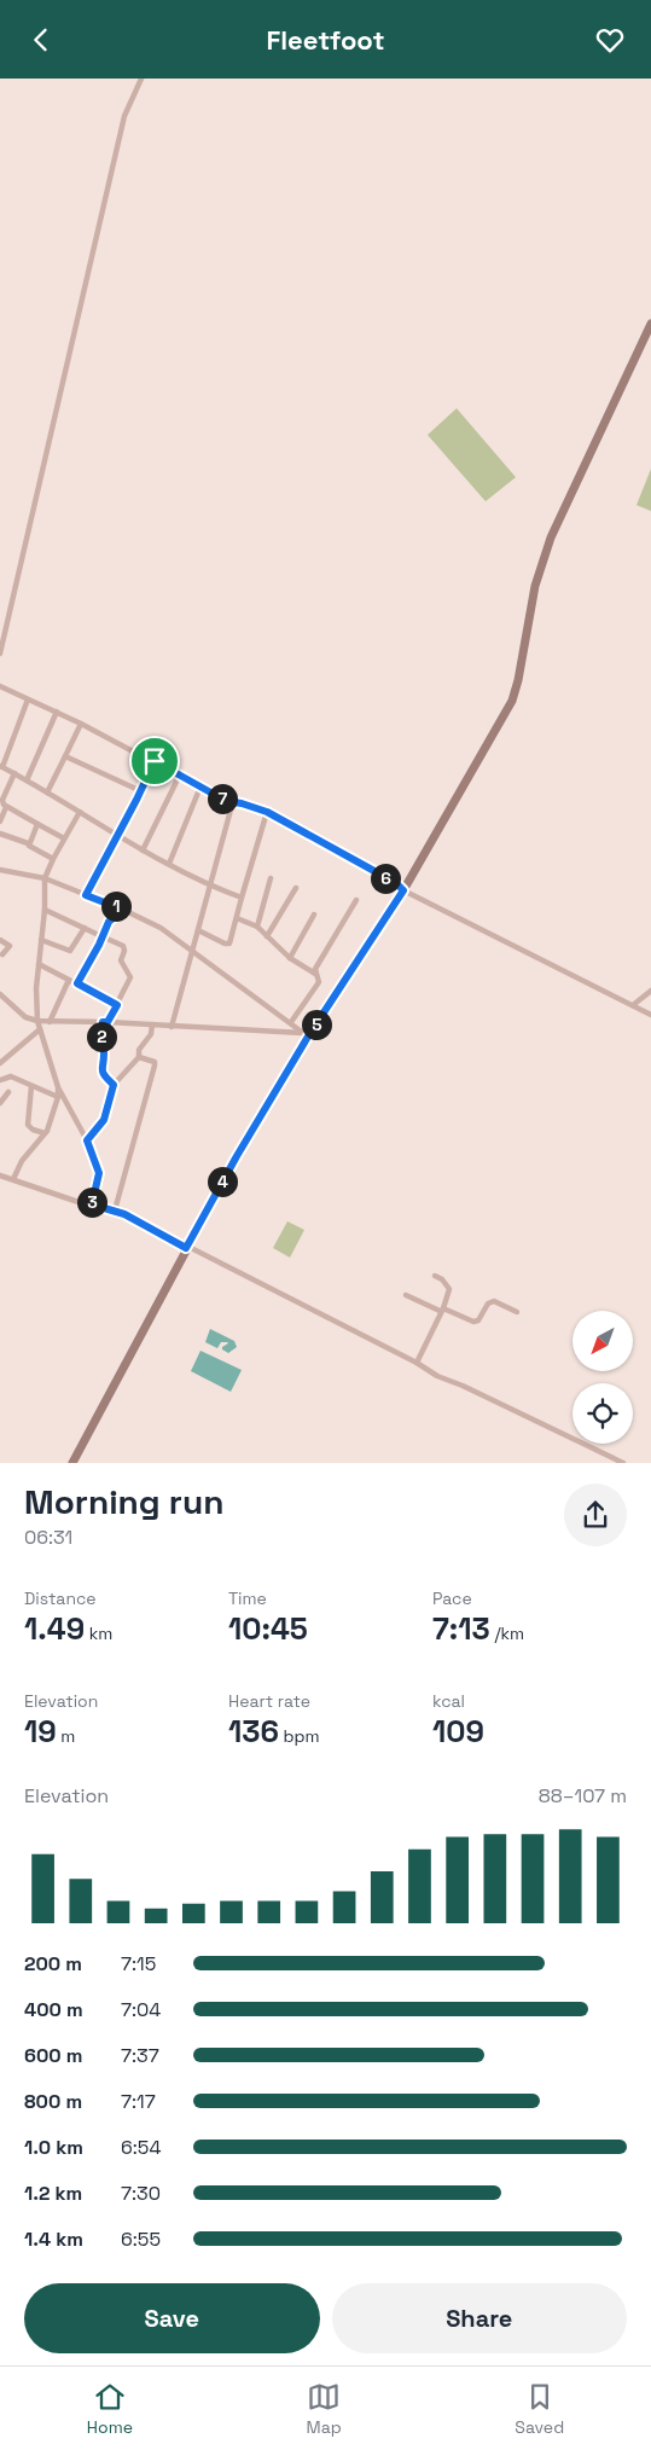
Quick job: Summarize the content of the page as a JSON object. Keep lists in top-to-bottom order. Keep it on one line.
{"north":"bottom left","page":{"header":"Fleetfoot","pins":["7","6","1","5","2","4","3"],"heading":["Morning run","06:31"],"stats":[["Distance","1.49 km"],["Time","10:45"],["Pace","7:13 /km"],["Elevation","19 m"],["Heart rate","136 bpm"],["kcal","109"]],"chart":["Elevation","88–107 m"],"list":[{"name":"200 m","note":"7:15"},{"name":"400 m","note":"7:04"},{"name":"600 m","note":"7:37"},{"name":"800 m","note":"7:17"},{"name":"1.0 km","note":"6:54"},{"name":"1.2 km","note":"7:30"},{"name":"1.4 km","note":"6:55"}],"buttons":["Save","Share"],"tabs":["Home","Map","Saved"]}}
